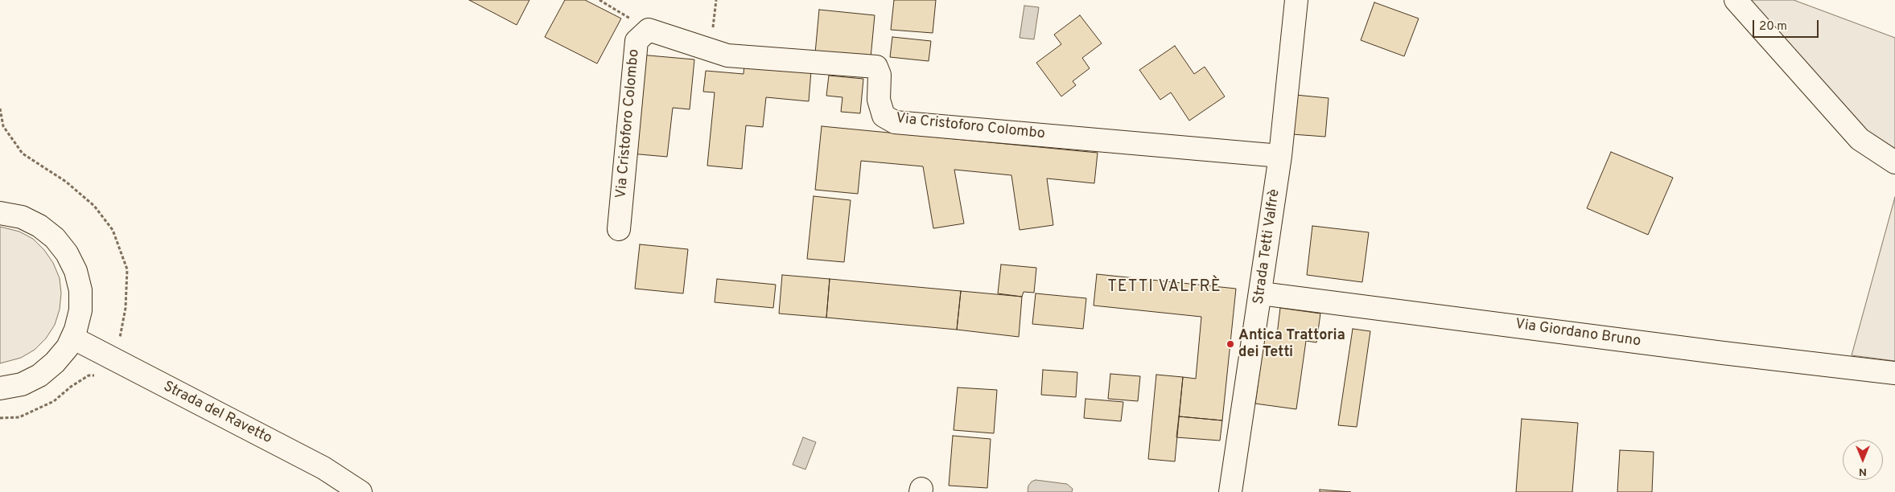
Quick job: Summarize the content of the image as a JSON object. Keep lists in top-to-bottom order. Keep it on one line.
{"streets":{"street":["Via Cristoforo Colombo","Strada Tetti Valfrè","Via Giordano Bruno","Strada del Ravetto"]},"crossings":[["Via Cristoforo Colombo","Strada Tetti Valfrè"],["Strada Tetti Valfrè","Via Giordano Bruno"]],"districts":["TETTI VALFRÈ"],"places":["Antica Trattoria dei Tetti"],"scale_bar":"20 m","north":"bottom"}
